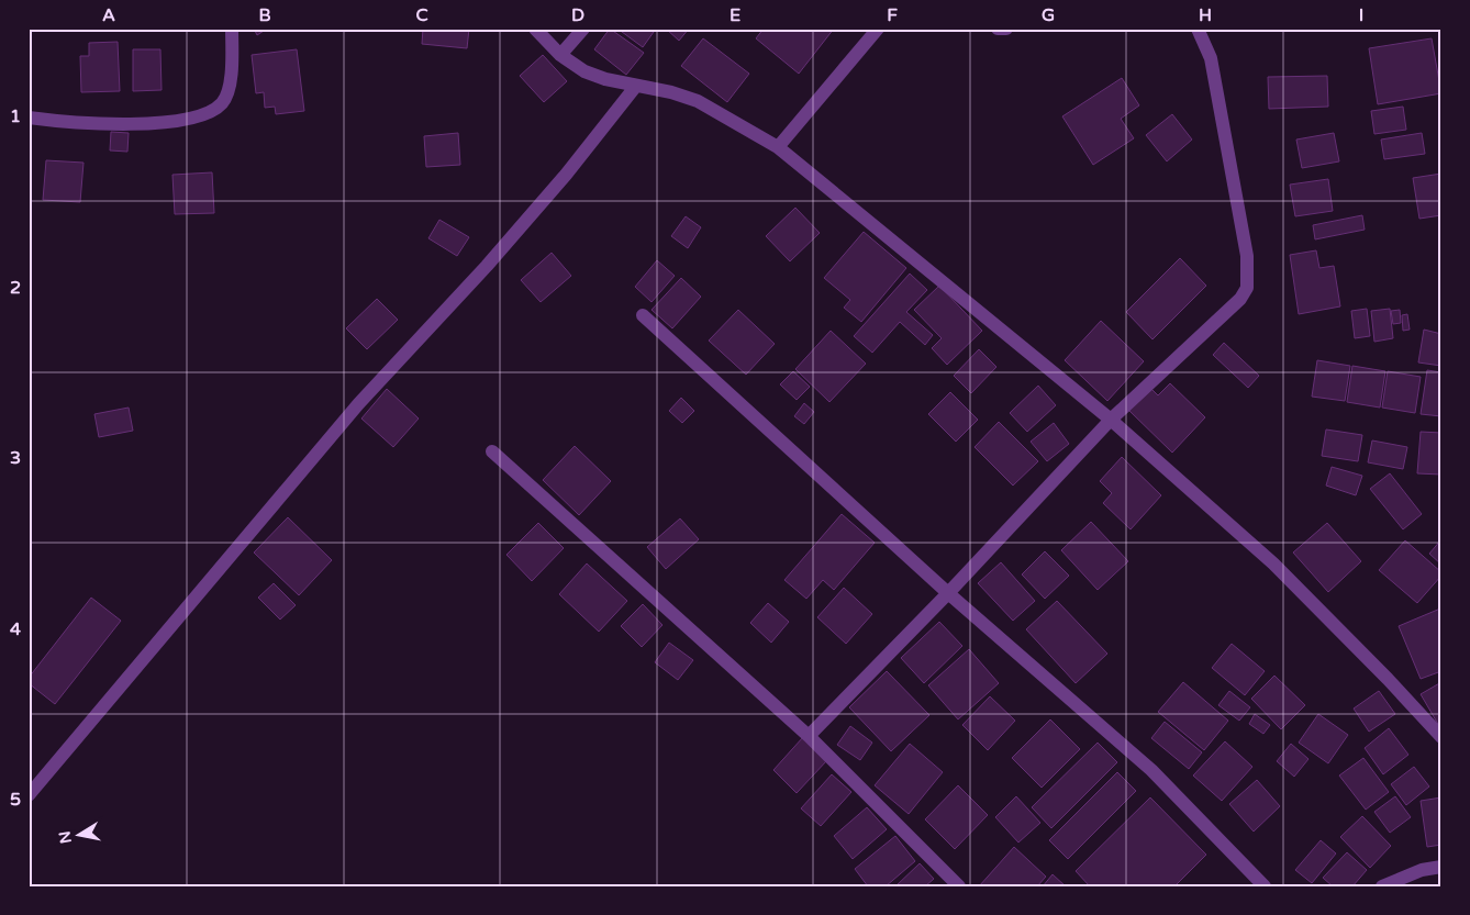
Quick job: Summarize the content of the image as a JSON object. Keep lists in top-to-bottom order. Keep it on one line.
{"north":"left","grid":{"columns":["A","B","C","D","E","F","G","H","I"],"rows":["1","2","3","4","5"]}}
